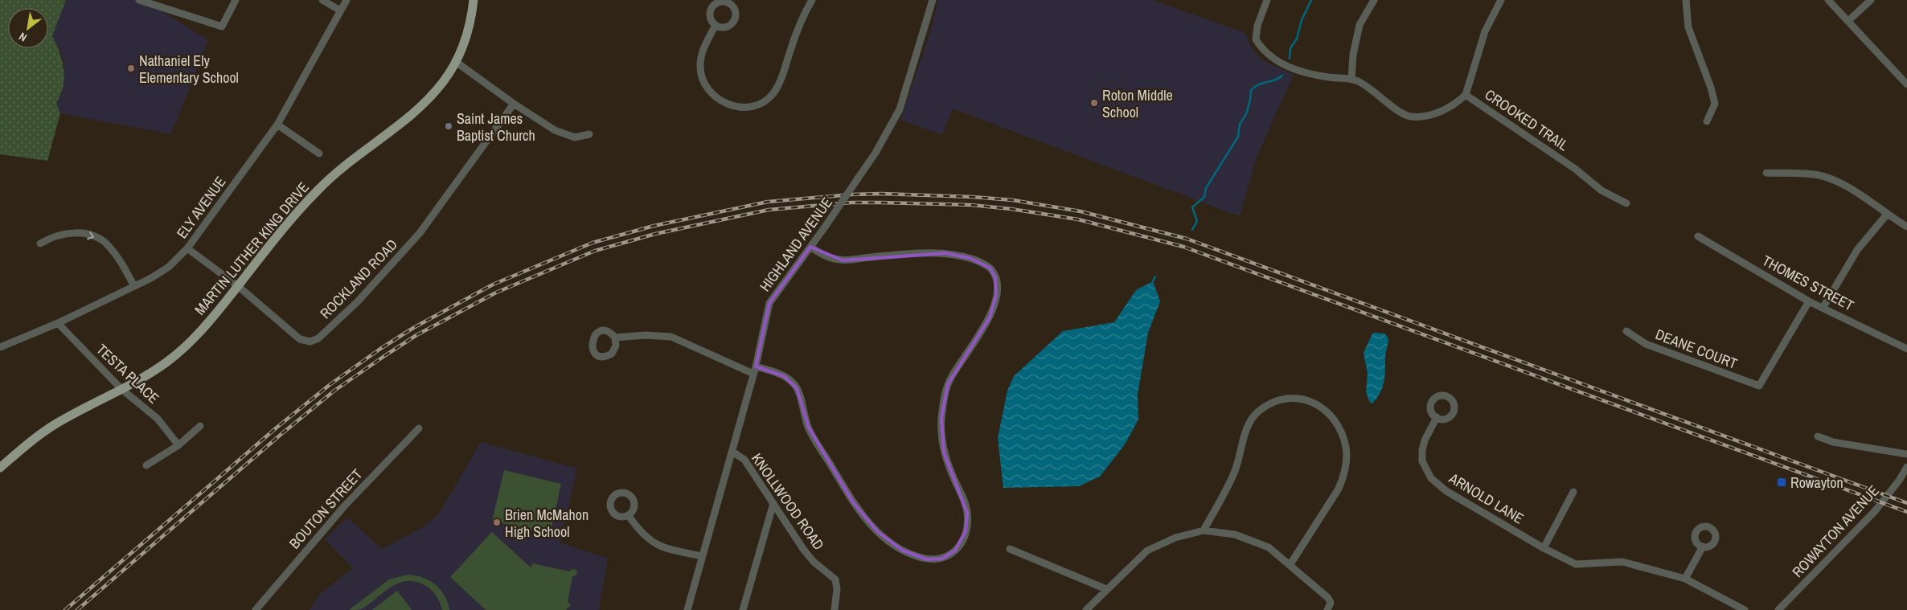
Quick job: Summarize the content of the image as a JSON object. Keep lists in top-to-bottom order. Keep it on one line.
{"streets":{"main road":["MARTIN LUTHER KING DRIVE"],"street":["CROOKED TRAIL","ELY AVENUE","HIGHLAND AVENUE","ROCKLAND ROAD","THOMES STREET","DEANE COURT","TESTA PLACE","ARNOLD LANE","KNOLLWOOD ROAD","BOUTON STREET","ROWAYTON AVENUE"]},"crossings":[["ELY AVENUE","ROCKLAND ROAD"],["ELY AVENUE","TESTA PLACE"],["HIGHLAND AVENUE","KNOLLWOOD ROAD"],["MARTIN LUTHER KING DRIVE","ROCKLAND ROAD"],["MARTIN LUTHER KING DRIVE","TESTA PLACE"],["THOMES STREET","DEANE COURT"]],"places":{"other":["Nathaniel Ely Elementary School","Roton Middle School","Saint James Baptist Church","Brien McMahon High School"],"transit":["Rowayton"]},"north":"bottom left"}
